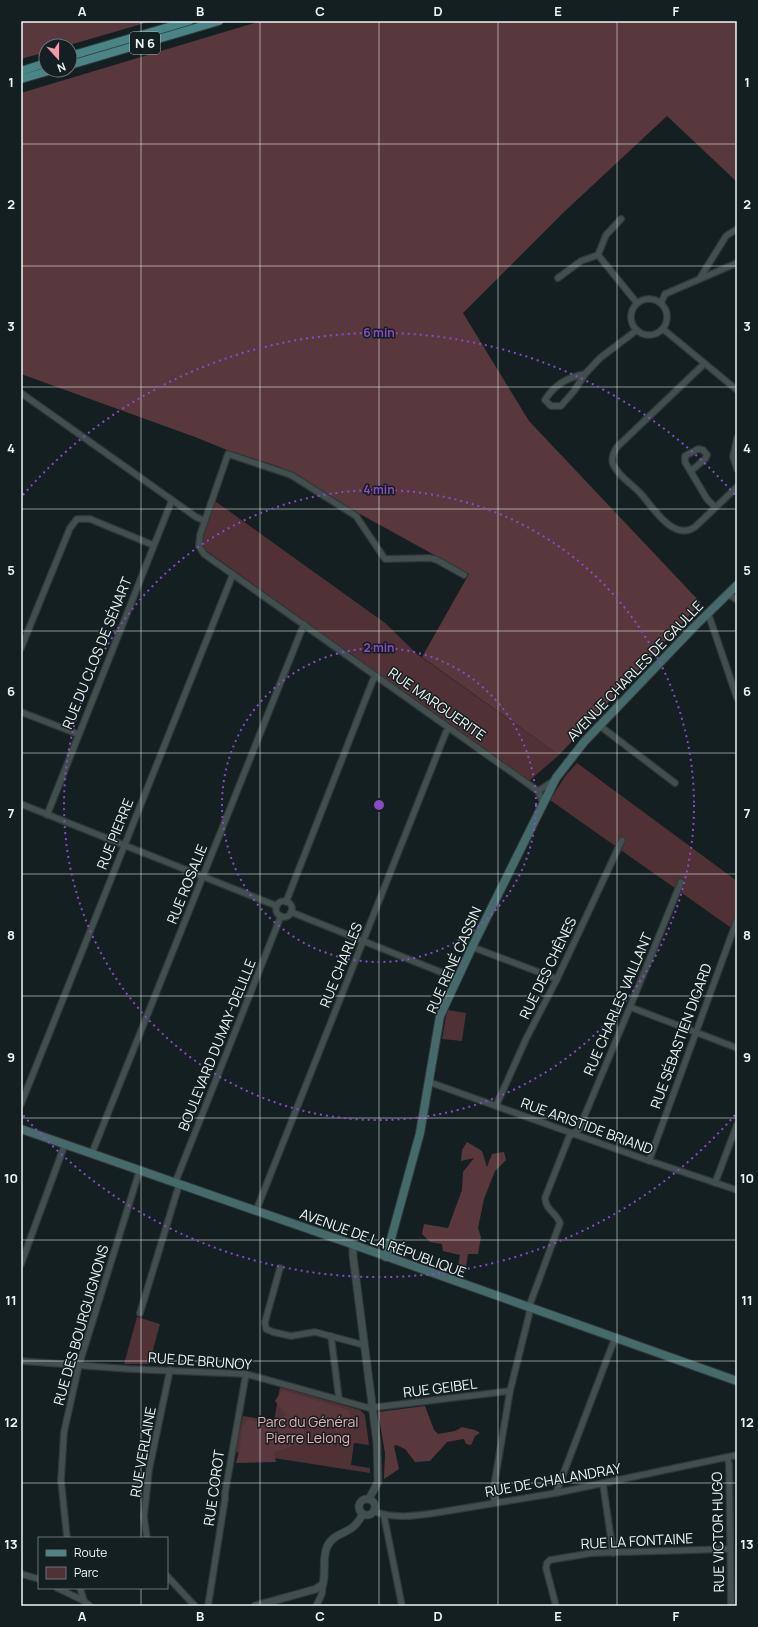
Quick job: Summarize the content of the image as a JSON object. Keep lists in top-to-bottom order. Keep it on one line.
{"streets":{"main road":["N 6","AVENUE CHARLES DE GAULLE","RUE RENÉ CASSIN","AVENUE DE LA RÉPUBLIQUE"],"street":["RUE DU CLOS DE SÉNART","RUE MARGUERITE","RUE PIERRE","RUE ROSALIE","RUE CHARLES","RUE DES CHÊNES","RUE CHARLES VAILLANT","RUE SÉBASTIEN DIGARD","BOULEVARD DUMAY-DELILLE","RUE ARISTIDE BRIAND","RUE DES BOURGUIGNONS","RUE DE BRUNOY","RUE GEIBEL","RUE VERLAINE","RUE DE CHALANDRAY","RUE COROT","RUE VICTOR HUGO","RUE LA FONTAINE"]},"crossings":[["AVENUE CHARLES DE GAULLE","RUE RENÉ CASSIN"],["RUE MARGUERITE","RUE PIERRE"],["RUE MARGUERITE","RUE ROSALIE"],["RUE MARGUERITE","RUE CHARLES"],["RUE ROSALIE","AVENUE DE LA RÉPUBLIQUE"],["RUE RENÉ CASSIN","RUE ARISTIDE BRIAND"],["RUE RENÉ CASSIN","AVENUE DE LA RÉPUBLIQUE"],["RUE CHARLES","AVENUE DE LA RÉPUBLIQUE"],["RUE DES CHÊNES","RUE ARISTIDE BRIAND"],["RUE CHARLES VAILLANT","RUE ARISTIDE BRIAND"],["RUE CHARLES VAILLANT","AVENUE DE LA RÉPUBLIQUE"],["RUE SÉBASTIEN DIGARD","RUE ARISTIDE BRIAND"],["BOULEVARD DUMAY-DELILLE","AVENUE DE LA RÉPUBLIQUE"],["AVENUE DE LA RÉPUBLIQUE","RUE DES BOURGUIGNONS"],["RUE DES BOURGUIGNONS","RUE DE BRUNOY"],["RUE DE BRUNOY","RUE GEIBEL"],["RUE DE BRUNOY","RUE VERLAINE"],["RUE DE BRUNOY","RUE COROT"],["RUE DE CHALANDRAY","RUE VICTOR HUGO"],["RUE VICTOR HUGO","RUE LA FONTAINE"]],"parks":["Parc du Général Pierre Lelong"],"legend":["Route","Parc"],"north":"bottom","grid":{"columns":["A","B","C","D","E","F"],"rows":["1","2","3","4","5","6","7","8","9","10","11","12","13"]},"rings":["6 min","4 min","2 min"]}
